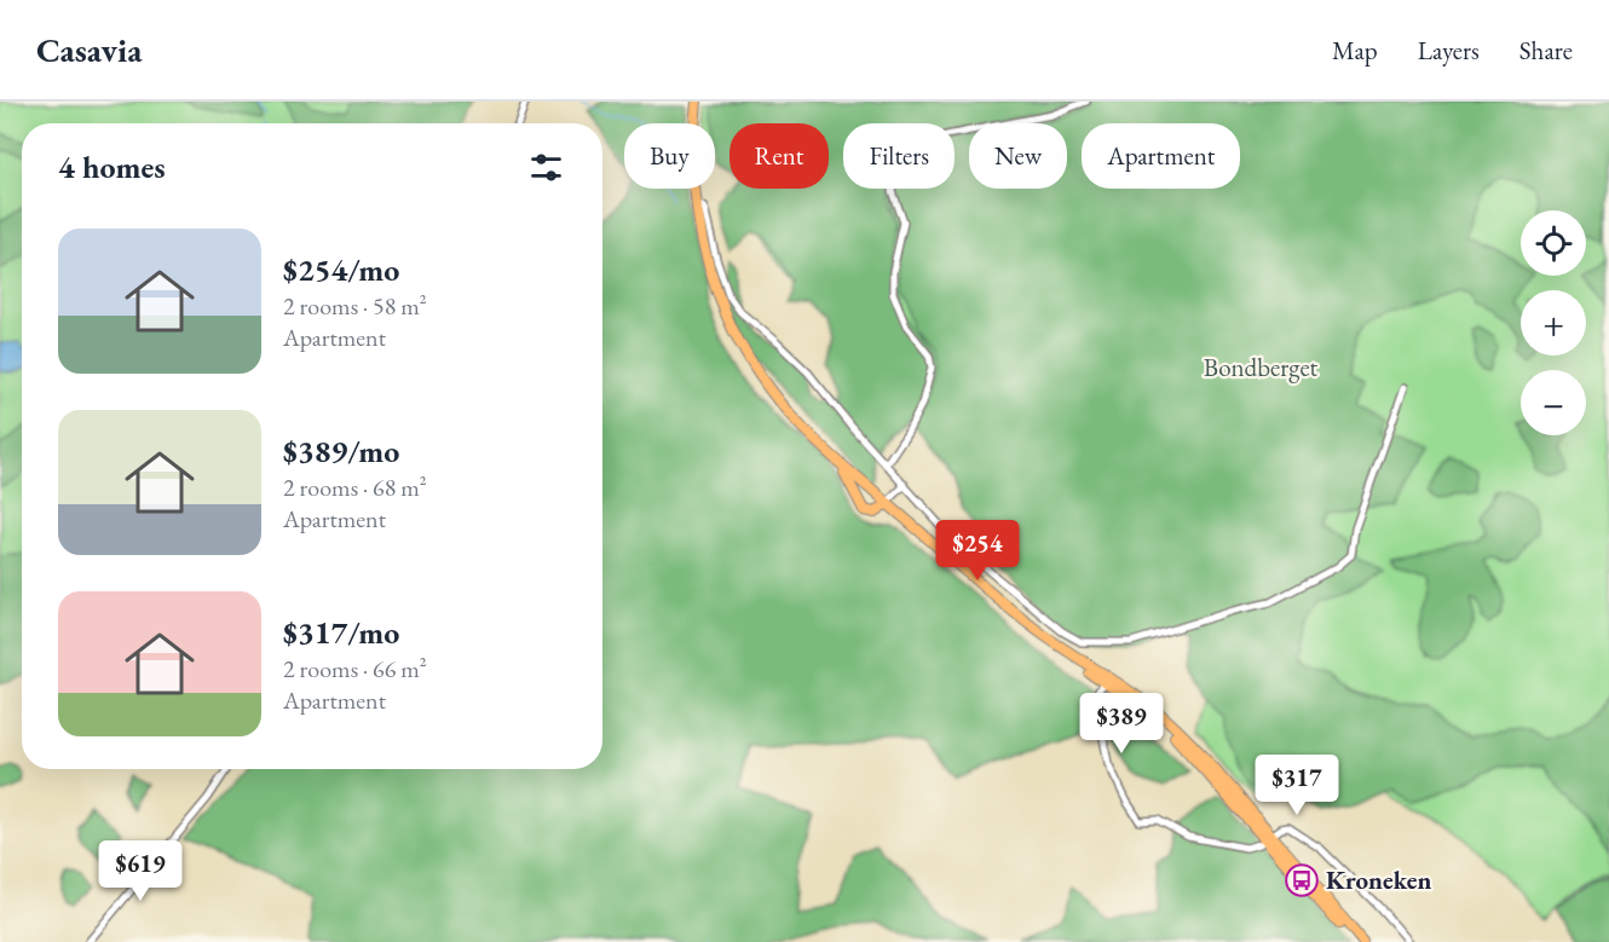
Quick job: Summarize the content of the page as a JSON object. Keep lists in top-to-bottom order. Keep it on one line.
{"parks":["Bondberget"],"places":{"bus stop":["Kroneken"]},"page":{"header":"Casavia","nav":["Map","Layers","Share"],"chip":["Buy","Rent","Filters","New","Apartment"],"heading":"4 homes","map_buttons":["+","−"],"list":[{"name":"$254/mo","note":"2 rooms · 58 m² · Apartment"},{"name":"$389/mo","note":"2 rooms · 68 m² · Apartment"},{"name":"$317/mo","note":"2 rooms · 66 m² · Apartment"}],"price":["$254","$389","$317","$619"]}}
